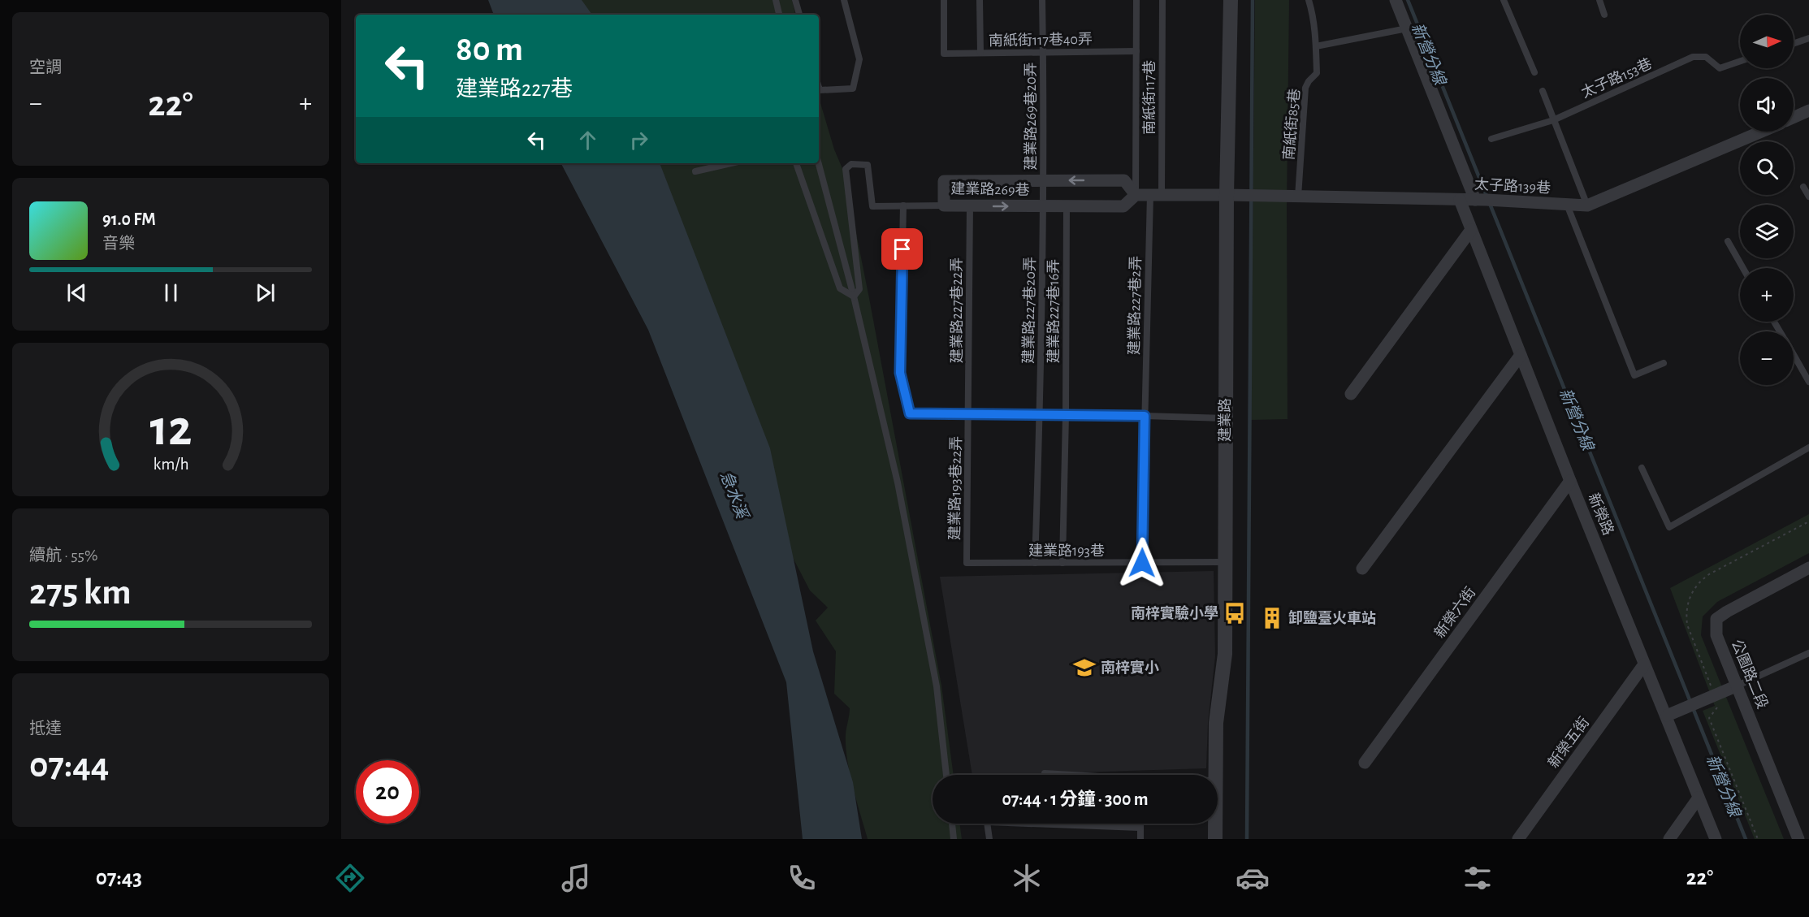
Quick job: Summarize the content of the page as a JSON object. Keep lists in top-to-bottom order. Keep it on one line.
{"streets":{"street":["太子路139巷","建業路269巷","建業路","新榮路","新榮六街","公園路二段","新榮五街"],"lane":["南紙街117巷40弄","太子路153巷","南紙街117巷","建業路269巷20弄","南紙街85巷","建業路227巷2弄","建業路227巷22弄","建業路227巷20弄","建業路227巷16弄","建業路193巷22弄","建業路193巷"]},"crossings":[["南紙街117巷40弄","南紙街117巷"],["南紙街117巷40弄","建業路269巷20弄"],["南紙街117巷","建業路269巷"],["南紙街117巷","建業路227巷2弄"],["建業路269巷20弄","建業路269巷"],["建業路269巷20弄","建業路227巷20弄"],["南紙街85巷","太子路139巷"],["太子路139巷","建業路269巷"],["太子路139巷","建業路"],["太子路139巷","新榮路"],["建業路269巷","建業路227巷2弄"],["建業路269巷","建業路227巷22弄"],["建業路269巷","建業路227巷20弄"],["建業路269巷","建業路227巷16弄"],["建業路269巷","建業路"],["建業路227巷2弄","建業路193巷"],["建業路227巷22弄","建業路193巷22弄"],["建業路227巷20弄","建業路193巷"],["建業路227巷16弄","建業路193巷"],["建業路","建業路193巷"],["建業路193巷22弄","建業路193巷"],["新榮路","新榮六街"],["新榮路","新榮五街"]],"water":["新營分線","急水溪"],"places":{"bus stop":["南梓實驗小學"],"building":["卸鹽臺火車站"],"school or university":["南梓實小"]},"north":"right","page":{"tile":["空調",["續航 · 55%","275 km"],["抵達","07:44"]],"map_buttons":["+","−"],"turn":["80 m","建業路227巷"],"heat":["−","22°","+"],"song":["91.0 FM","音樂"],"limit":"20","trip":"07:44 · 1 分鐘 · 300 m","tabs":["07:43","22°"],"gauge":["12","km/h"]}}
